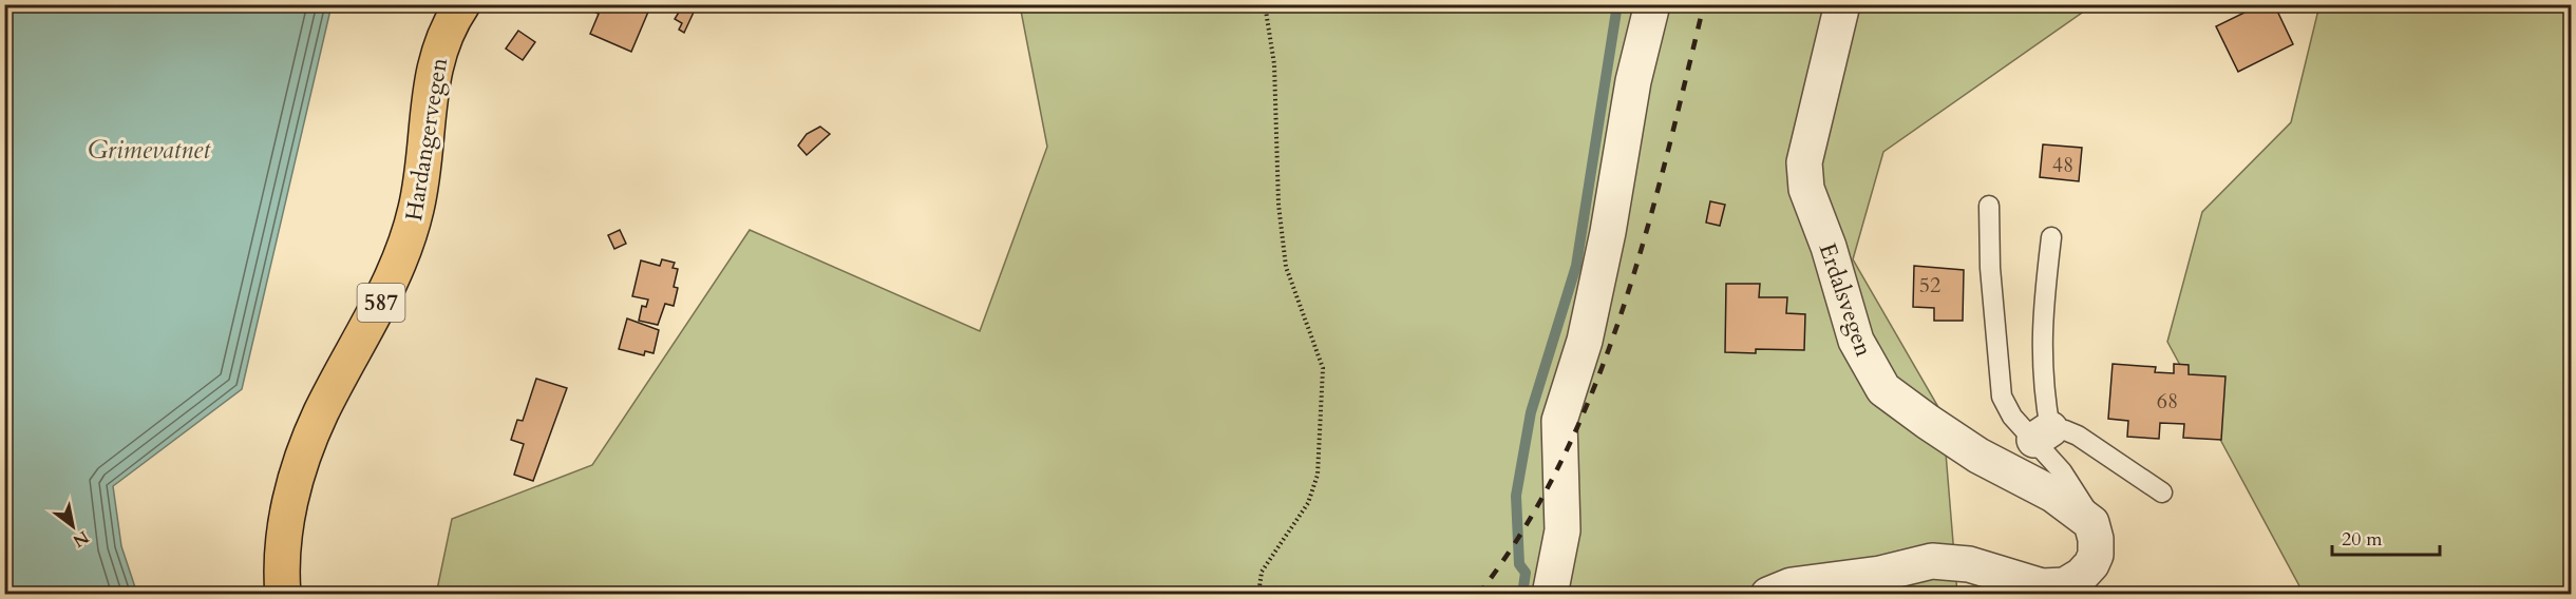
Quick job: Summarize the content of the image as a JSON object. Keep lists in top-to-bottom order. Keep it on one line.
{"streets":{"main road":["Hardangervegen","587"],"street":["Erdalsvegen"]},"water":["Grimevatnet"],"house_numbers":["48","52","68"],"scale_bar":"20 m","north":"bottom right"}
